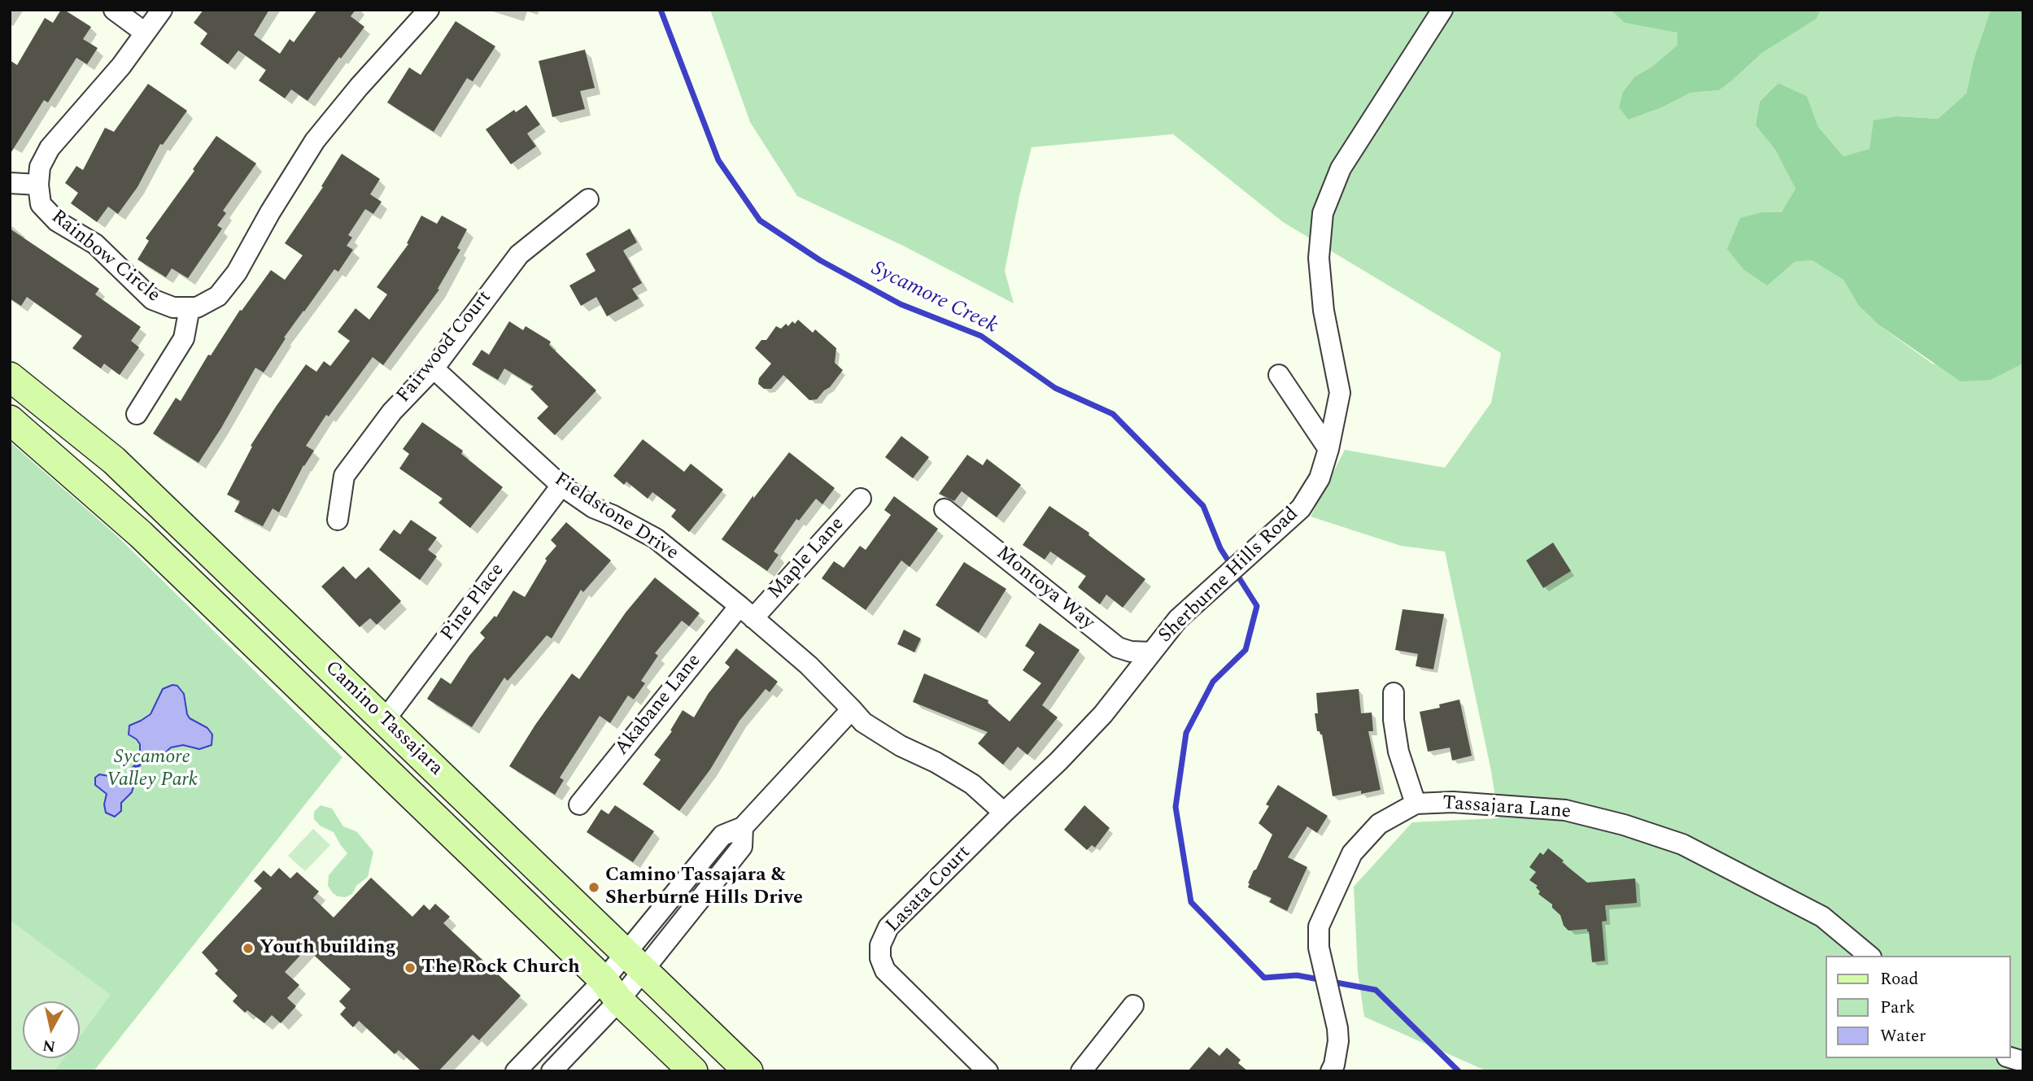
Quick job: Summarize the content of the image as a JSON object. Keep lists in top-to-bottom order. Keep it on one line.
{"streets":{"main road":["Camino Tassajara"],"street":["Rainbow Circle","Fairwood Court","Fieldstone Drive","Maple Lane","Sherburne Hills Road","Montoya Way","Pine Place","Akabane Lane","Tassajara Lane","Lasata Court"]},"crossings":[["Fairwood Court","Fieldstone Drive"],["Fieldstone Drive","Maple Lane"],["Fieldstone Drive","Pine Place"],["Fieldstone Drive","Akabane Lane"],["Maple Lane","Akabane Lane"],["Sherburne Hills Road","Montoya Way"],["Sherburne Hills Road","Lasata Court"],["Pine Place","Camino Tassajara"]],"water":["Sycamore Creek"],"parks":["Sycamore Valley Park"],"places":["Camino Tassajara & Sherburne Hills Drive","Youth building","The Rock Church"],"legend":["Road","Park","Water"],"north":"bottom"}
